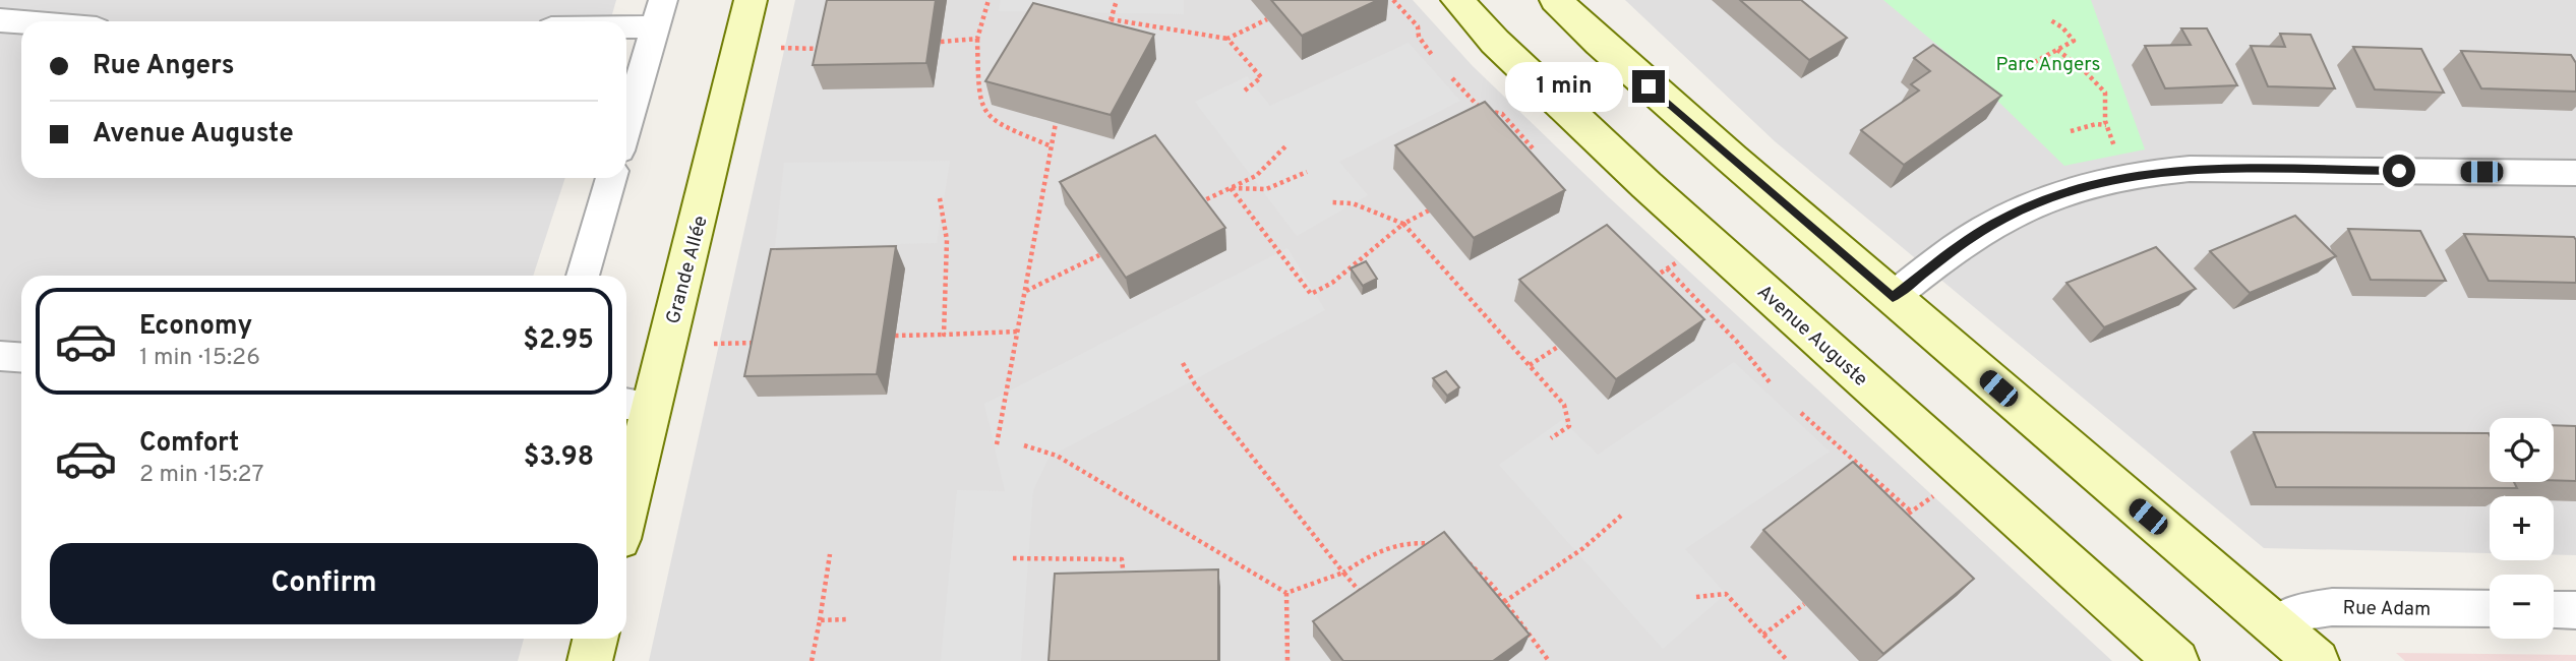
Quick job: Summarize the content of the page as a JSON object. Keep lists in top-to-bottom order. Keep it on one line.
{"streets":{"main road":["Grande Allée","Avenue Auguste"],"street":["Rue Adam"]},"parks":["Parc Angers"],"page":{"banner":["Rue Angers","Avenue Auguste"],"bubble":"1 min","list":[{"name":"Economy","note":"1 min · 15:26","value":"$2.95"},{"name":"Comfort","note":"2 min · 15:27","value":"$3.98"}],"map_buttons":["+","−"],"buttons":"Confirm"}}
